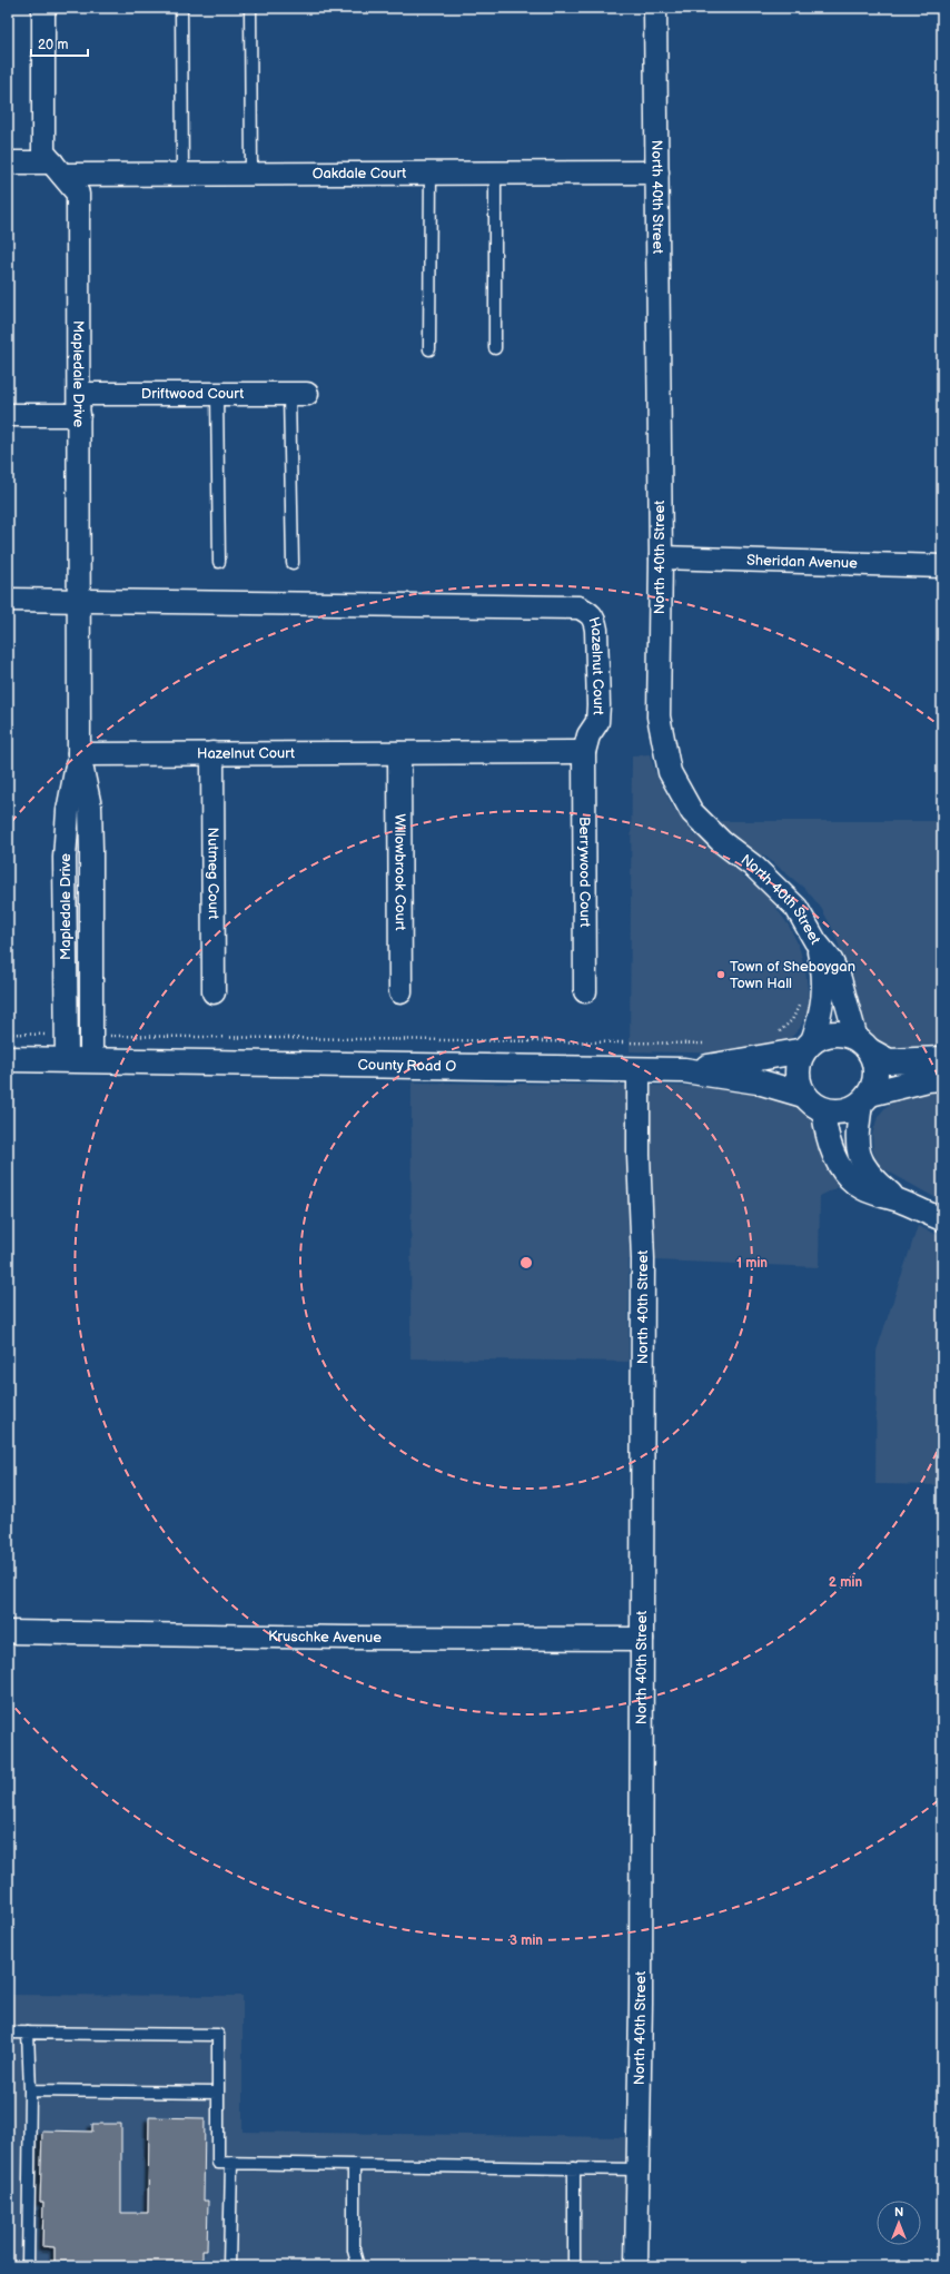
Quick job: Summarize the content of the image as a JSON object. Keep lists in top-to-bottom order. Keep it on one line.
{"streets":{"street":["Oakdale Court","North 40th Street","Mapledale Drive","Driftwood Court","Sheridan Avenue","Hazelnut Court","Willowbrook Court","Berrywood Court","Nutmeg Court","County Road O","Kruschke Avenue"]},"crossings":[["Oakdale Court","North 40th Street"],["Oakdale Court","Mapledale Drive"],["North 40th Street","Sheridan Avenue"],["North 40th Street","County Road O"],["North 40th Street","Kruschke Avenue"],["Mapledale Drive","Driftwood Court"],["Mapledale Drive","Hazelnut Court"],["Mapledale Drive","County Road O"],["Hazelnut Court","Willowbrook Court"],["Hazelnut Court","Berrywood Court"],["Hazelnut Court","Nutmeg Court"]],"places":["Town of Sheboygan Town Hall"],"scale_bar":"20 m","north":"top","rings":["1 min","2 min","3 min"]}
